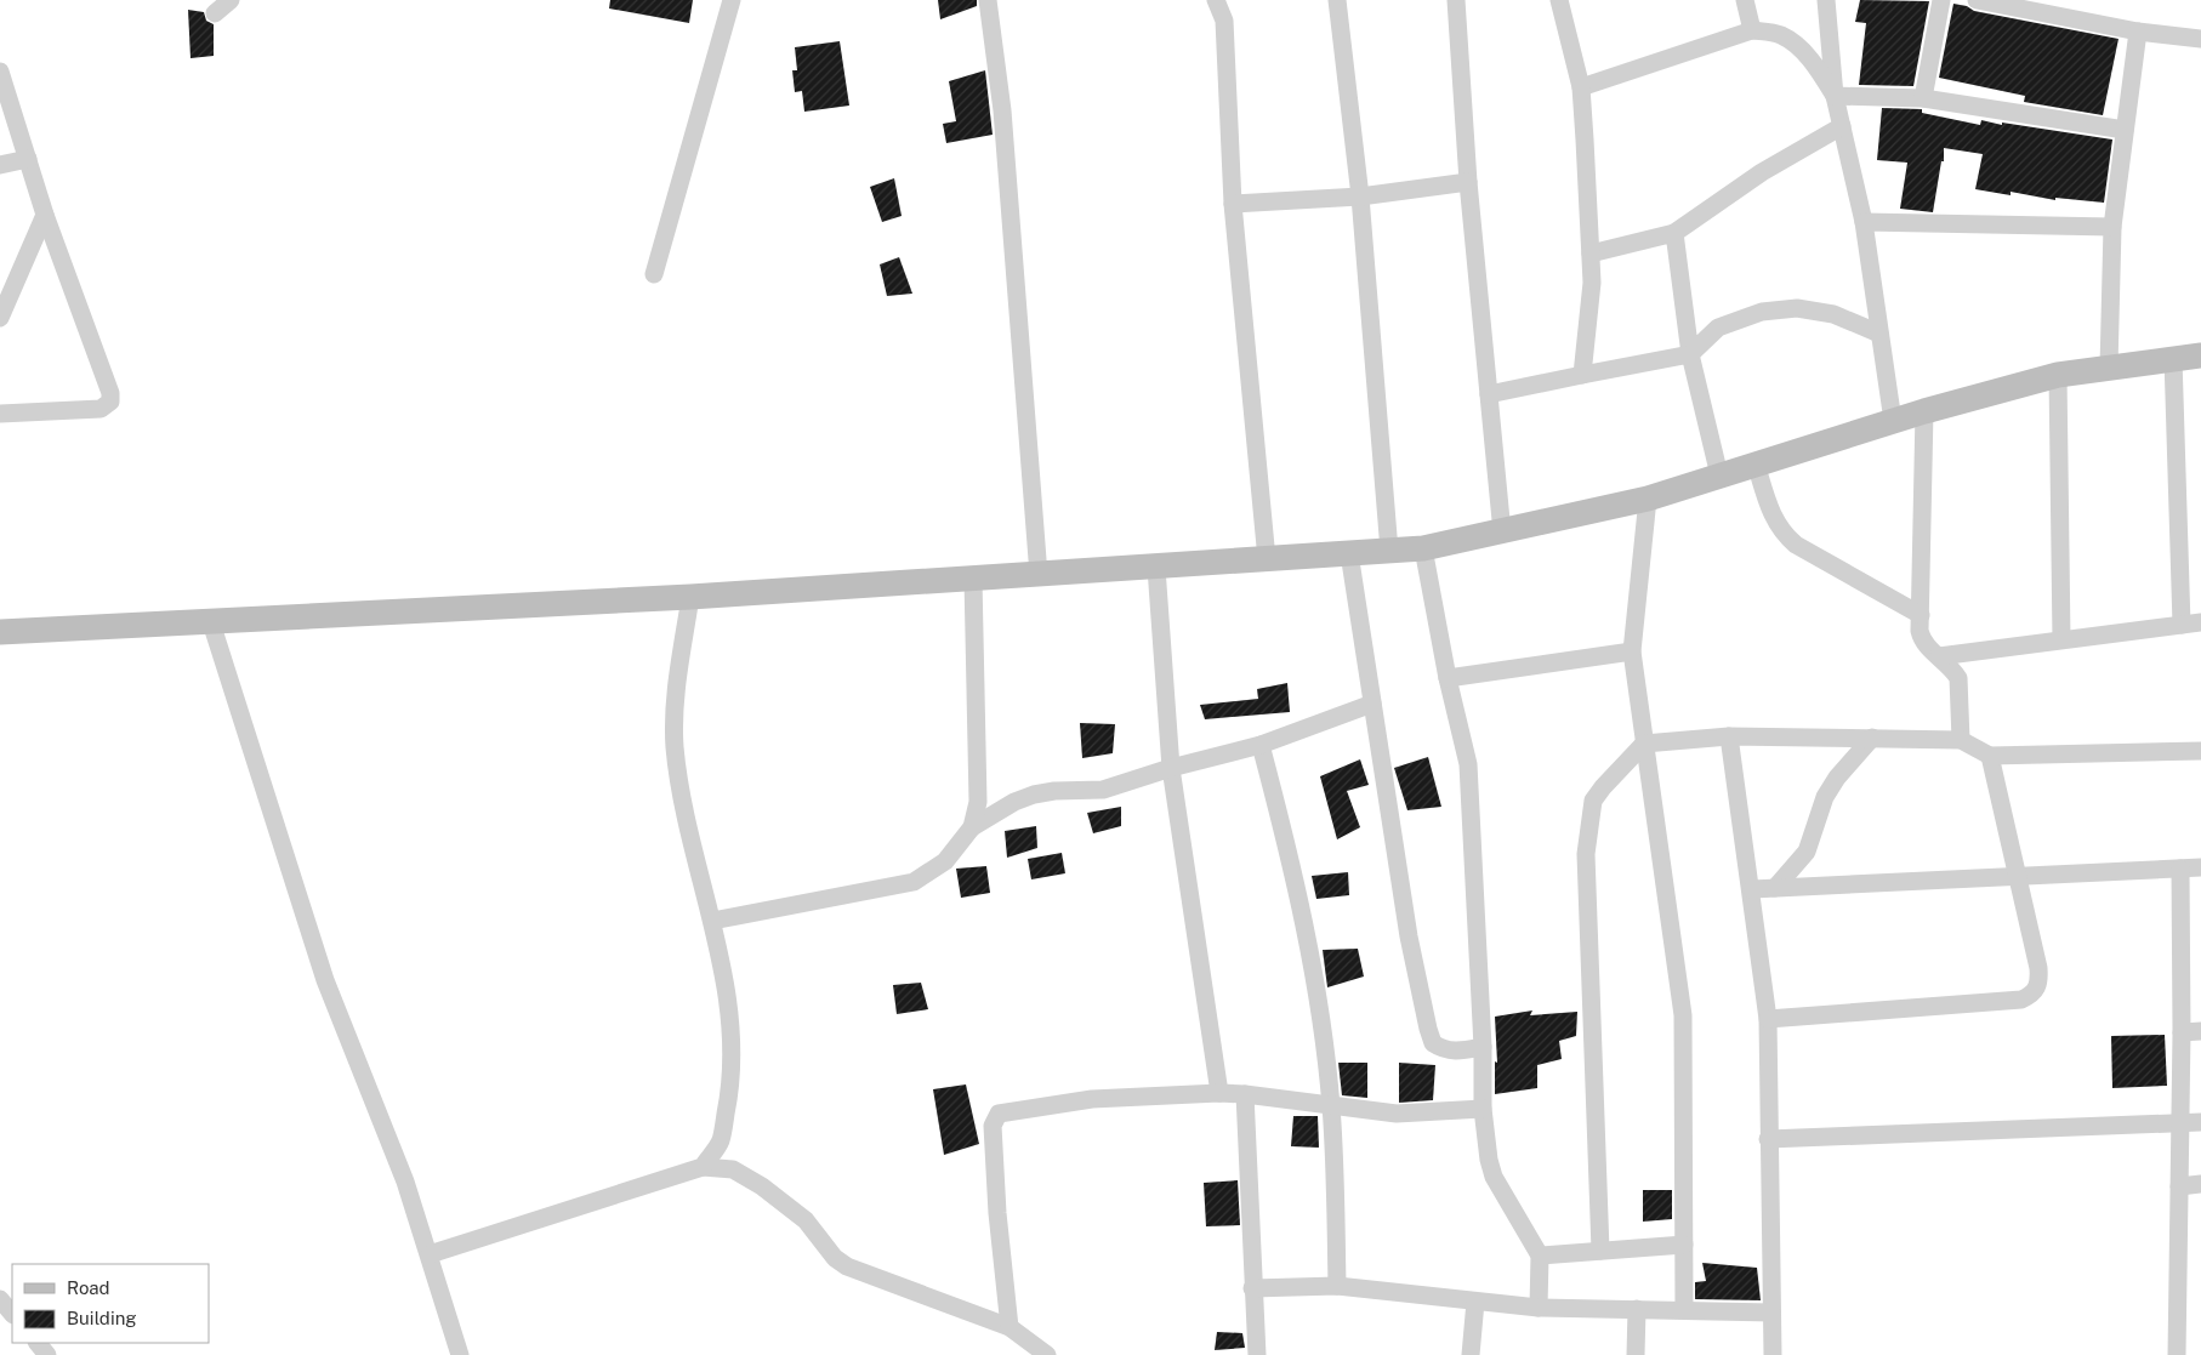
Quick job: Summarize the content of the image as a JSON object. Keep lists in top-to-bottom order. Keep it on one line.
{"legend":["Road","Building"]}
